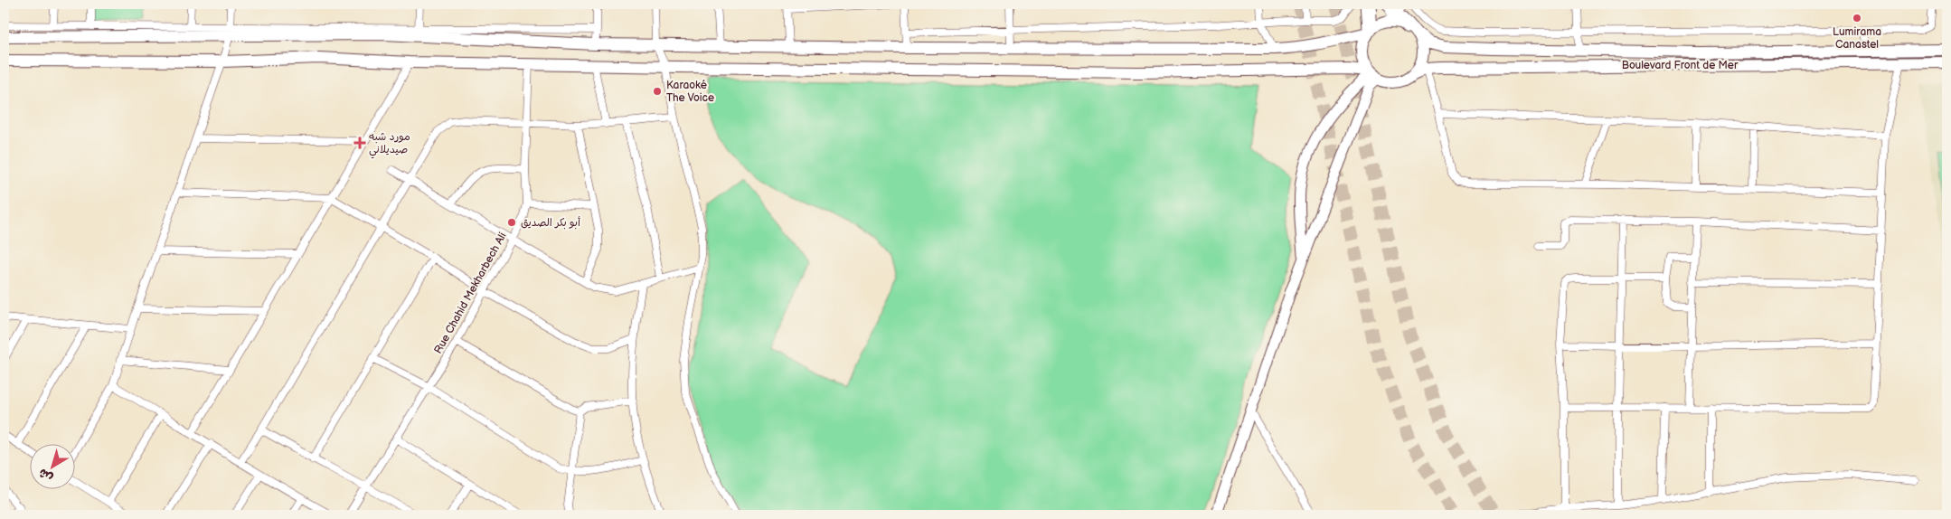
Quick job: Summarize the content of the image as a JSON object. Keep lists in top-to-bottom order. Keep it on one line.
{"streets":{"main road":["Boulevard Front de Mer"],"street":["Rue Chahid Mekharbech Ali"]},"places":{"other":["Lumirama Canastel","Karaoké The Voice","أبو بكر الصديق"],"health":["مورد شبه صيديلاني"]},"north":"bottom left"}
